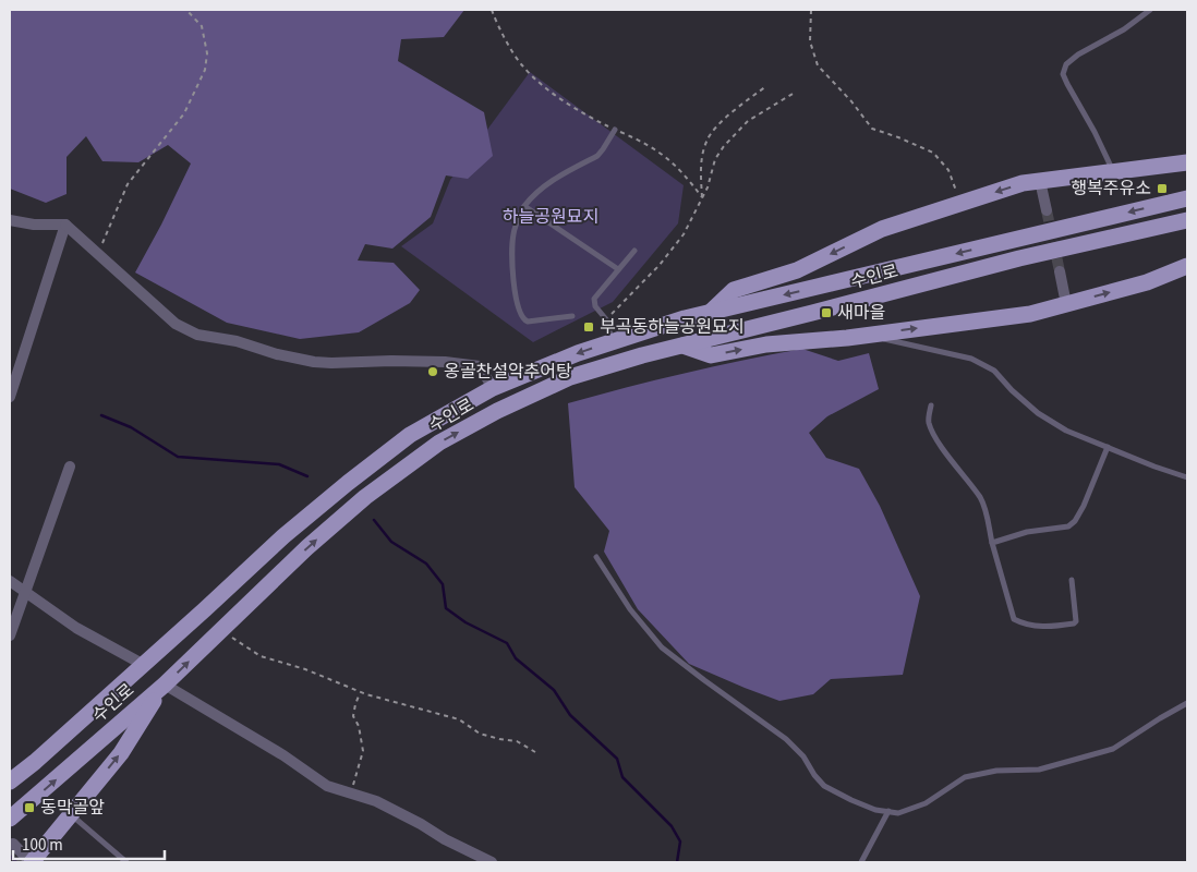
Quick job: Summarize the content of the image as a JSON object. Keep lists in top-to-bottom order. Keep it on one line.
{"streets":{"main road":["수인로"]},"parks":["하늘공원묘지"],"places":{"transit":["행복주유소","새마을","부곡동하늘공원묘지","동막골앞"],"other":["옹골찬설악추어탕"]},"scale_bar":"100 m"}
